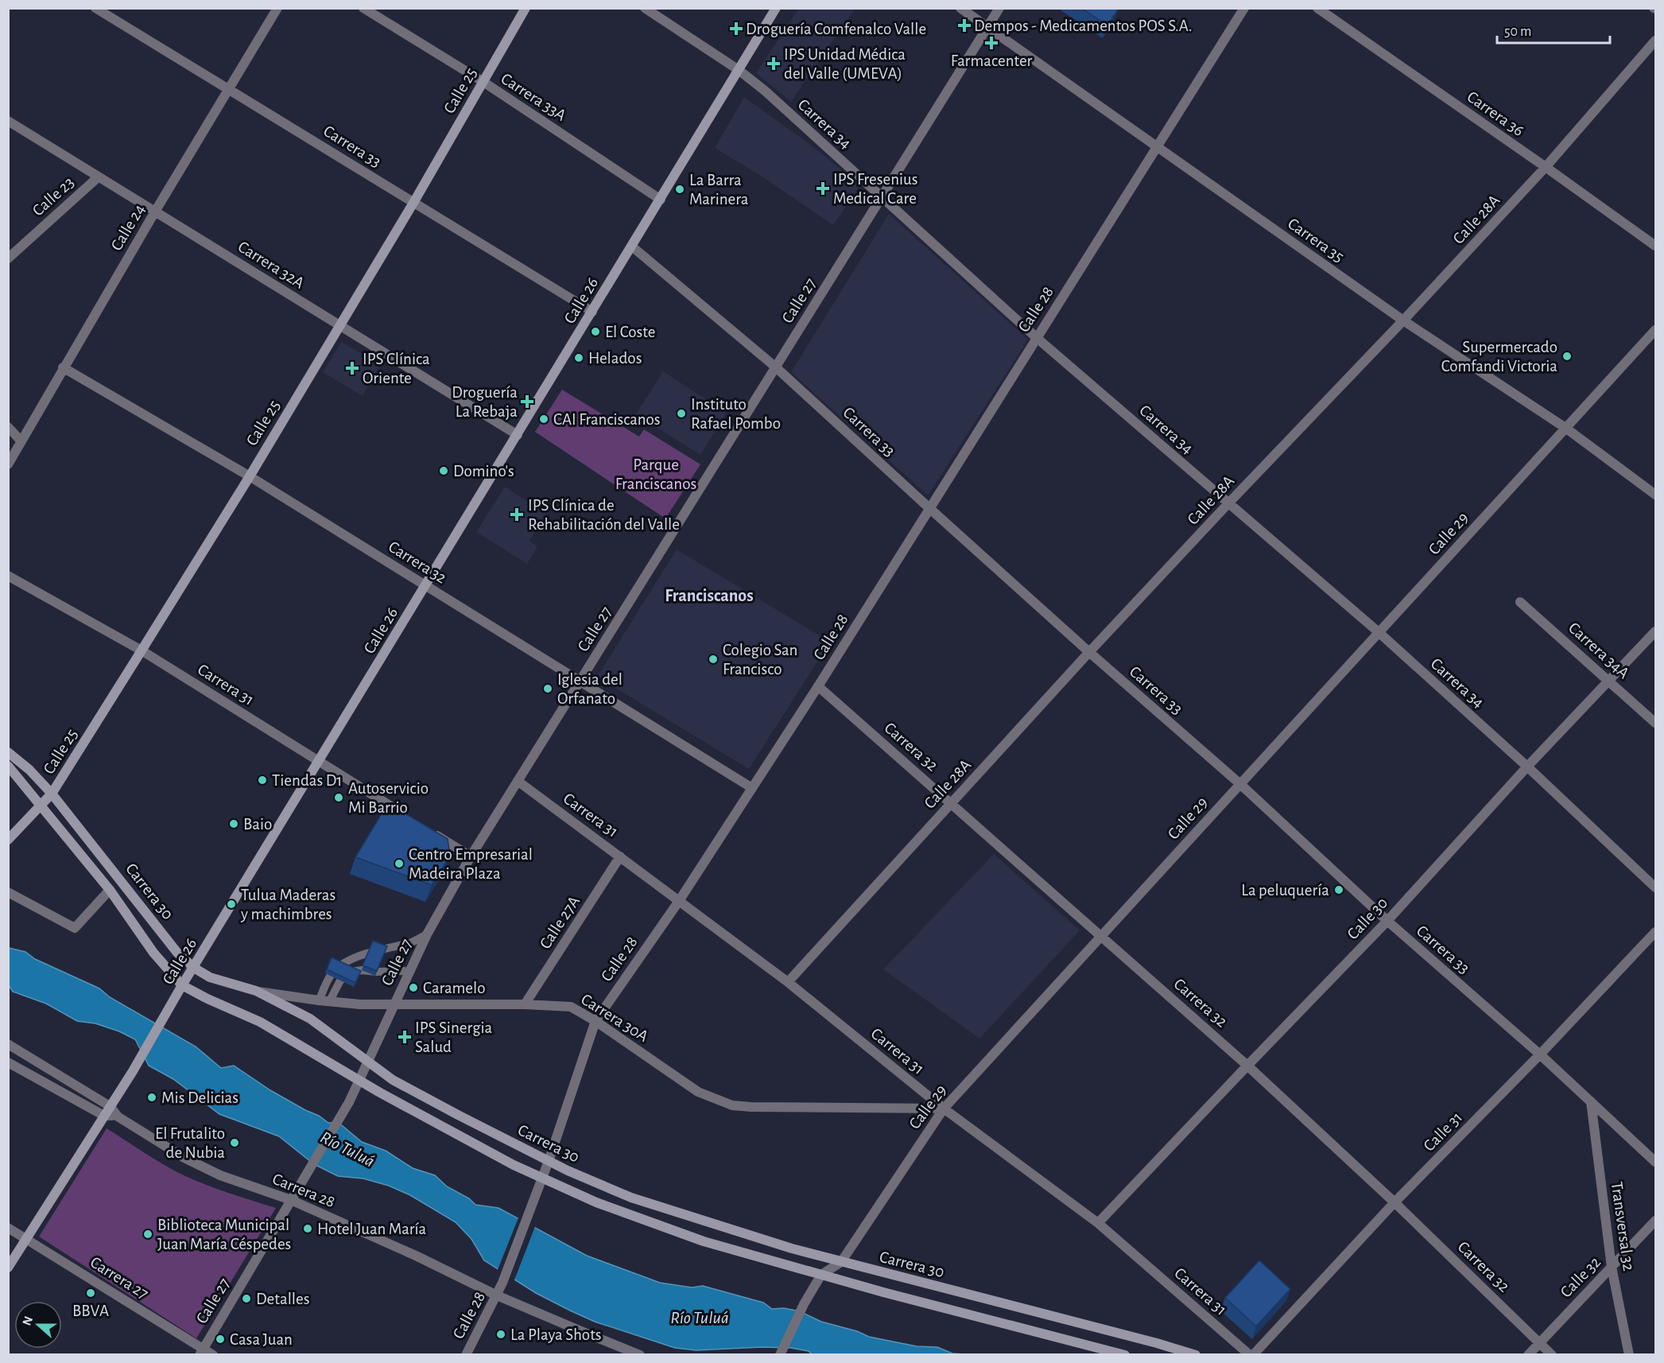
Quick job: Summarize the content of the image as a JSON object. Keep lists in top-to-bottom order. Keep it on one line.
{"streets":{"main road":["Calle 25","Calle 26","Carrera 30"],"street":["Carrera 33A","Carrera 36","Carrera 34","Carrera 33","Calle 23","Calle 28A","Calle 24","Carrera 35","Carrera 32A","Calle 27","Calle 28","Calle 29","Carrera 32","Carrera 34A","Carrera 31","Calle 30","Calle 27A","Carrera 30A","Calle 31","Carrera 28","Transversal 32","Calle 32","Carrera 27"]},"crossings":[["Calle 25","Carrera 33A"],["Calle 25","Carrera 33"],["Calle 25","Carrera 32A"],["Calle 25","Carrera 32"],["Calle 25","Carrera 31"],["Calle 25","Carrera 30"],["Carrera 33A","Calle 26"],["Carrera 36","Calle 28A"],["Carrera 34","Calle 28A"],["Carrera 34","Calle 26"],["Carrera 34","Calle 27"],["Carrera 34","Calle 28"],["Carrera 34","Calle 29"],["Carrera 34","Calle 30"],["Carrera 33","Calle 28A"],["Carrera 33","Calle 24"],["Carrera 33","Calle 26"],["Carrera 33","Calle 27"],["Carrera 33","Calle 28"],["Carrera 33","Calle 29"],["Carrera 33","Calle 30"],["Carrera 33","Calle 31"],["Carrera 33","Transversal 32"],["Calle 23","Carrera 32A"],["Calle 28A","Carrera 35"],["Calle 28A","Carrera 32"],["Calle 28A","Carrera 31"],["Calle 24","Carrera 32A"],["Calle 24","Carrera 32"],["Carrera 35","Calle 27"],["Carrera 35","Calle 28"],["Carrera 35","Calle 29"],["Carrera 32A","Calle 26"],["Calle 26","Carrera 32"],["Calle 26","Carrera 31"],["Calle 26","Carrera 30"],["Calle 26","Carrera 28"],["Calle 26","Carrera 27"],["Calle 27","Carrera 32"],["Calle 27","Carrera 31"],["Calle 27","Carrera 30"],["Calle 27","Carrera 30A"],["Calle 27","Carrera 28"],["Calle 27","Carrera 27"],["Calle 28","Carrera 32"],["Calle 28","Carrera 31"],["Calle 28","Carrera 30"],["Calle 28","Carrera 30A"],["Calle 28","Carrera 28"],["Calle 29","Carrera 32"],["Calle 29","Carrera 31"],["Calle 29","Carrera 30"],["Calle 29","Carrera 30A"],["Carrera 32","Calle 30"],["Carrera 32","Calle 31"],["Carrera 32","Calle 32"],["Carrera 34A","Calle 30"],["Carrera 31","Calle 30"],["Carrera 31","Calle 27A"],["Carrera 31","Carrera 30A"],["Carrera 31","Calle 31"],["Carrera 30","Carrera 30A"],["Calle 27A","Carrera 30A"],["Transversal 32","Calle 32"]],"districts":["Franciscanos"],"water":["Río Tuluá"],"parks":["Parque Franciscanos"],"places":{"health":["Dempos - Medicamentos POS S.A.","Droguería Comfenalco Valle","Farmacenter","IPS Unidad Médica del Valle (UMEVA)","IPS Fresenius Medical Care","IPS Clínica Oriente","Droguería La Rebaja","IPS Clínica de Rehabilitación del Valle","IPS Sinergia Salud"],"other":["La Barra Marinera","El Coste","Supermercado Comfandi Victoria","Helados","Instituto Rafael Pombo","CAI Franciscanos","Domino's","Colegio San Francisco","Iglesia del Orfanato","Tiendas D1","Autoservicio Mi Barrio","Baio","Centro Empresarial Madeira Plaza","La peluquería","Tulua Maderas y machimbres","Caramelo","Mis Delicias","El Frutalito de Nubia","Hotel Juan María","Biblioteca Municipal Juan María Céspedes","BBVA","Detalles","La Playa Shots","Casa Juan"]},"scale_bar":"50 m","north":"left"}
